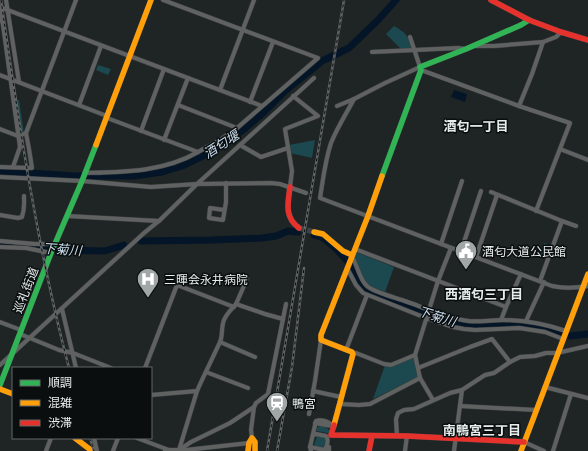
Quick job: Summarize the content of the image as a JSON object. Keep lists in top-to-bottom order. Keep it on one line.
{"streets":{"street":["巡礼街道"]},"districts":["酒匂一丁目","西酒匂三丁目","南鴨宮三丁目"],"water":["酒匂堰","下菊川"],"places":{"public building":["酒匂大道公民館"],"hospital":["三暉会永井病院"],"station":["鴨宮"]},"legend":["順調","混雑","渋滞"]}
